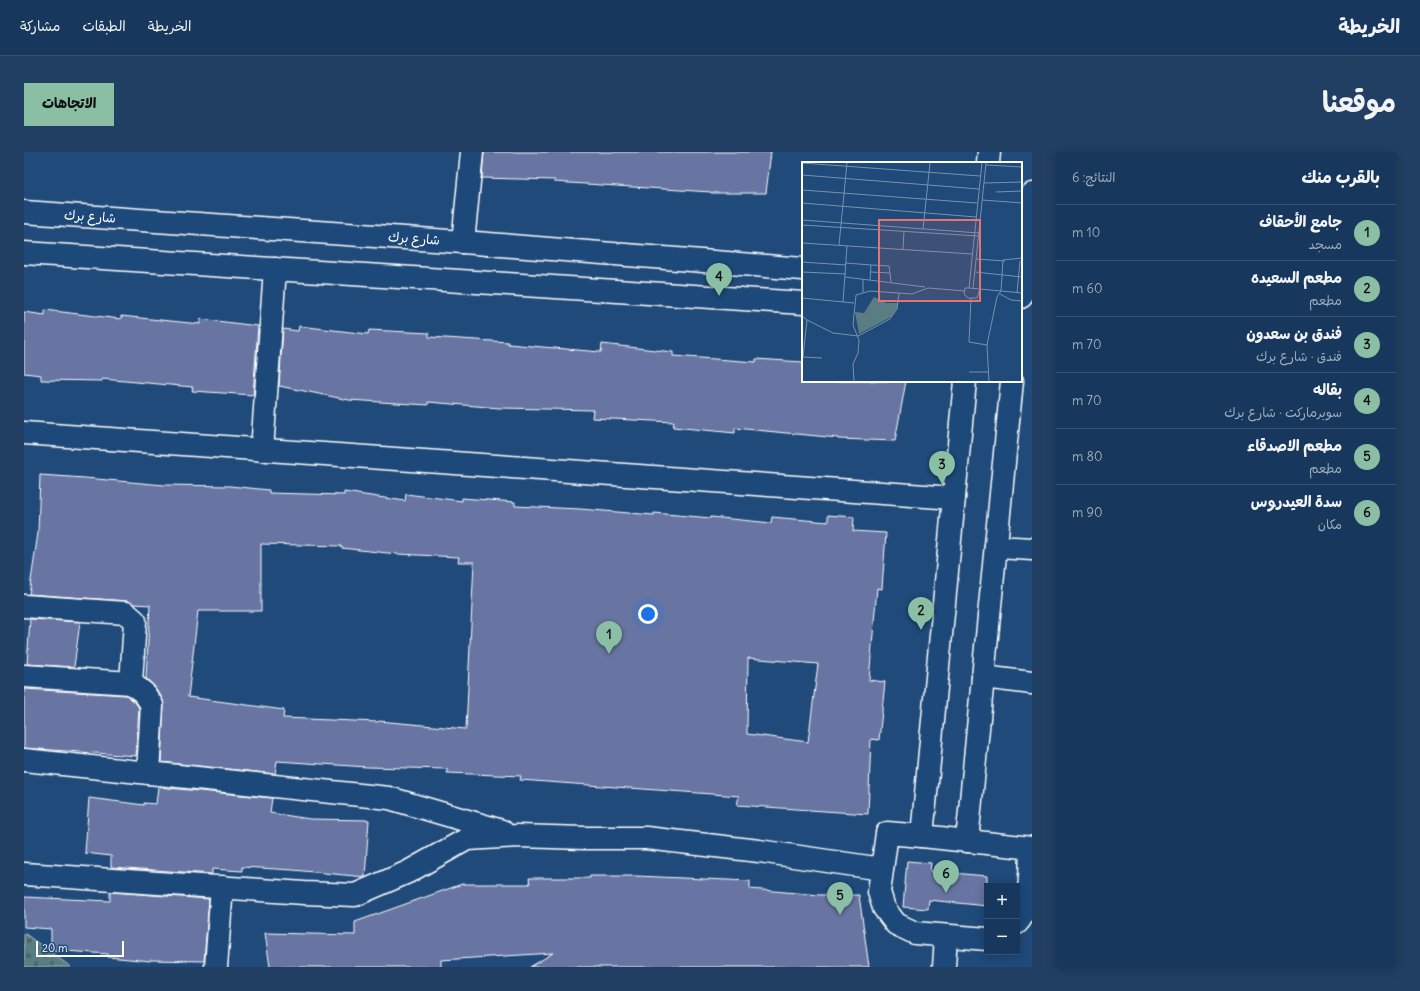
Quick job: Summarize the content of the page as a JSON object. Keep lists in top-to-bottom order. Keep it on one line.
{"streets":{"street":["شارع برك"]},"scale_bar":"20 m","page":{"header":"الخريطة","nav":["الخريطة","الطبقات","مشاركة"],"title":"موقعنا","buttons":"الاتجاهات","heading":["بالقرب منك","النتائج: 6"],"list":[{"mark":"1","name":"جامع الأحقاف","note":"مسجد","value":"10 m"},{"mark":"2","name":"مطعم السعيده","note":"مطعم","value":"60 m"},{"mark":"3","name":"فندق بن سعدون","note":"فندق · شارع برك","value":"70 m"},{"mark":"4","name":"بقاله","note":"سوبرماركت · شارع برك","value":"70 m"},{"mark":"5","name":"مطعم الاصدقاء","note":"مطعم","value":"80 m"},{"mark":"6","name":"سدة العيدروس","note":"مكان","value":"90 m"}],"pins":["4","3","2","1","6","5"],"map_buttons":["+","−"],"scale":"20 m"}}
